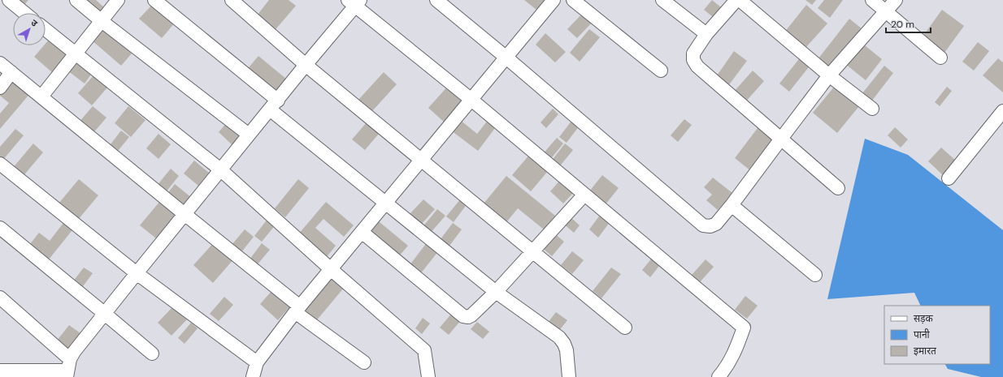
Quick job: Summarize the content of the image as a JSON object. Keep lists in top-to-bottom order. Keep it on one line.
{"legend":["सड़क","पानी","इमारत"],"scale_bar":"20 m","north":"top right"}
